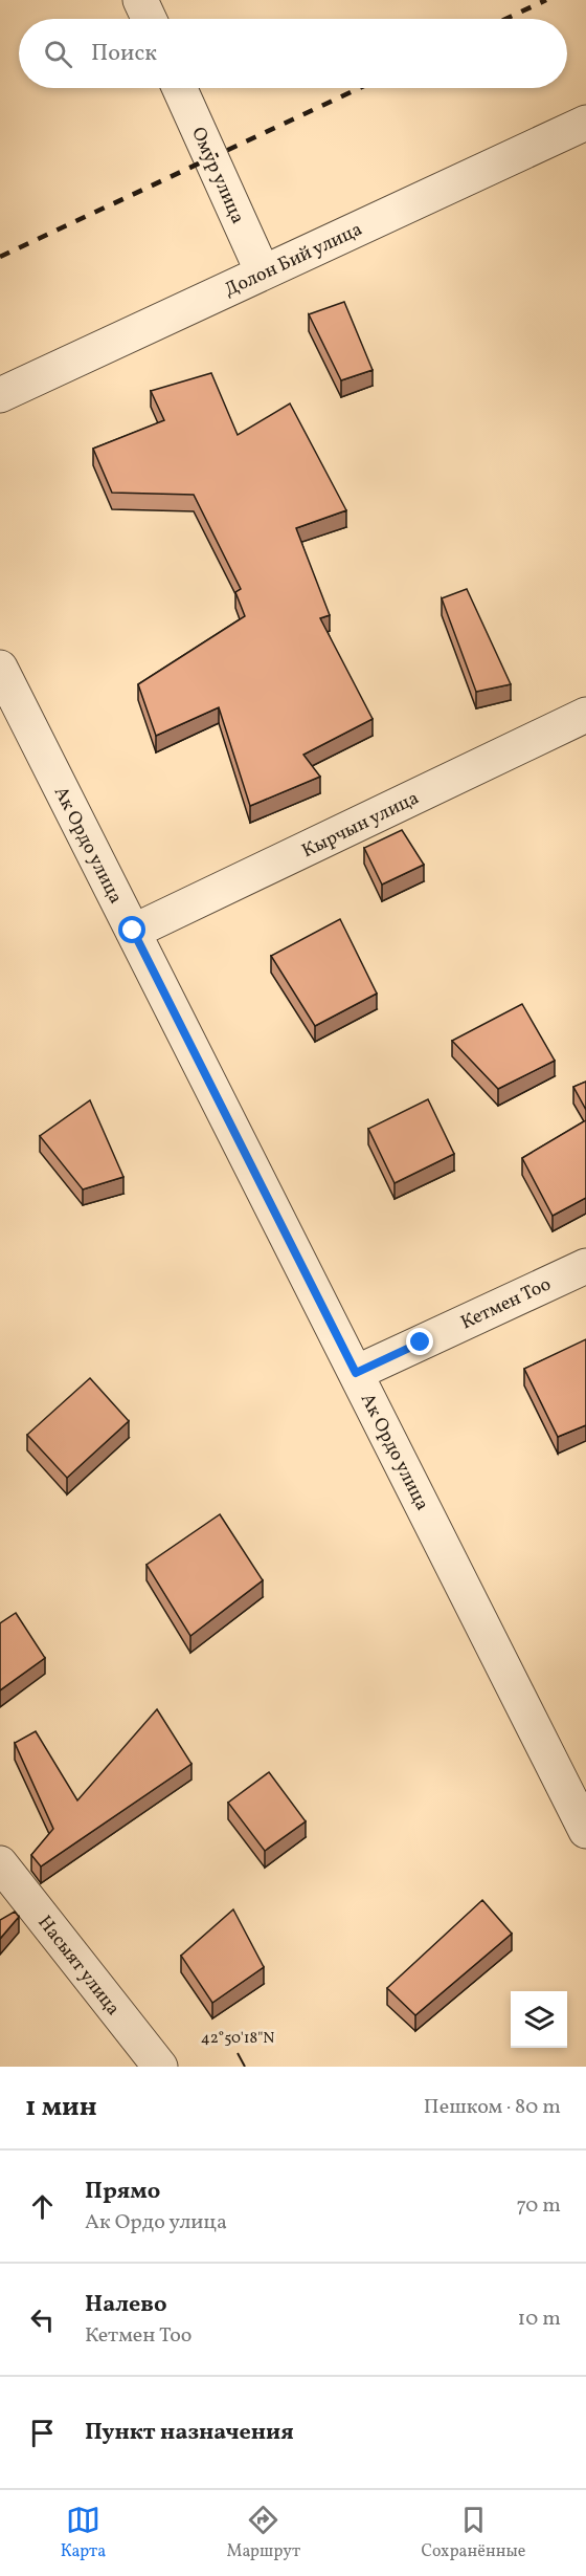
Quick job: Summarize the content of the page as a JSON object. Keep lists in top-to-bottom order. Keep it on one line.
{"streets":{"street":["Омур улица","Долон Бий улица","Кырчын улица","Ак Ордо улица","Кетмен Тоо","Насыят улица"]},"crossings":[["Омур улица","Долон Бий улица"],["Кырчын улица","Ак Ордо улица"],["Ак Ордо улица","Кетмен Тоо"]],"page":{"search":"Поиск","heading":["1 мин","Пешком · 80 m"],"list":[["Прямо","Ак Ордо улица","70 m"],["Налево","Кетмен Тоо","10 m"],"Пункт назначения"],"nav":["Карта","Маршрут","Сохранённые"]},"coordinates":["42°50'18\"N"]}
